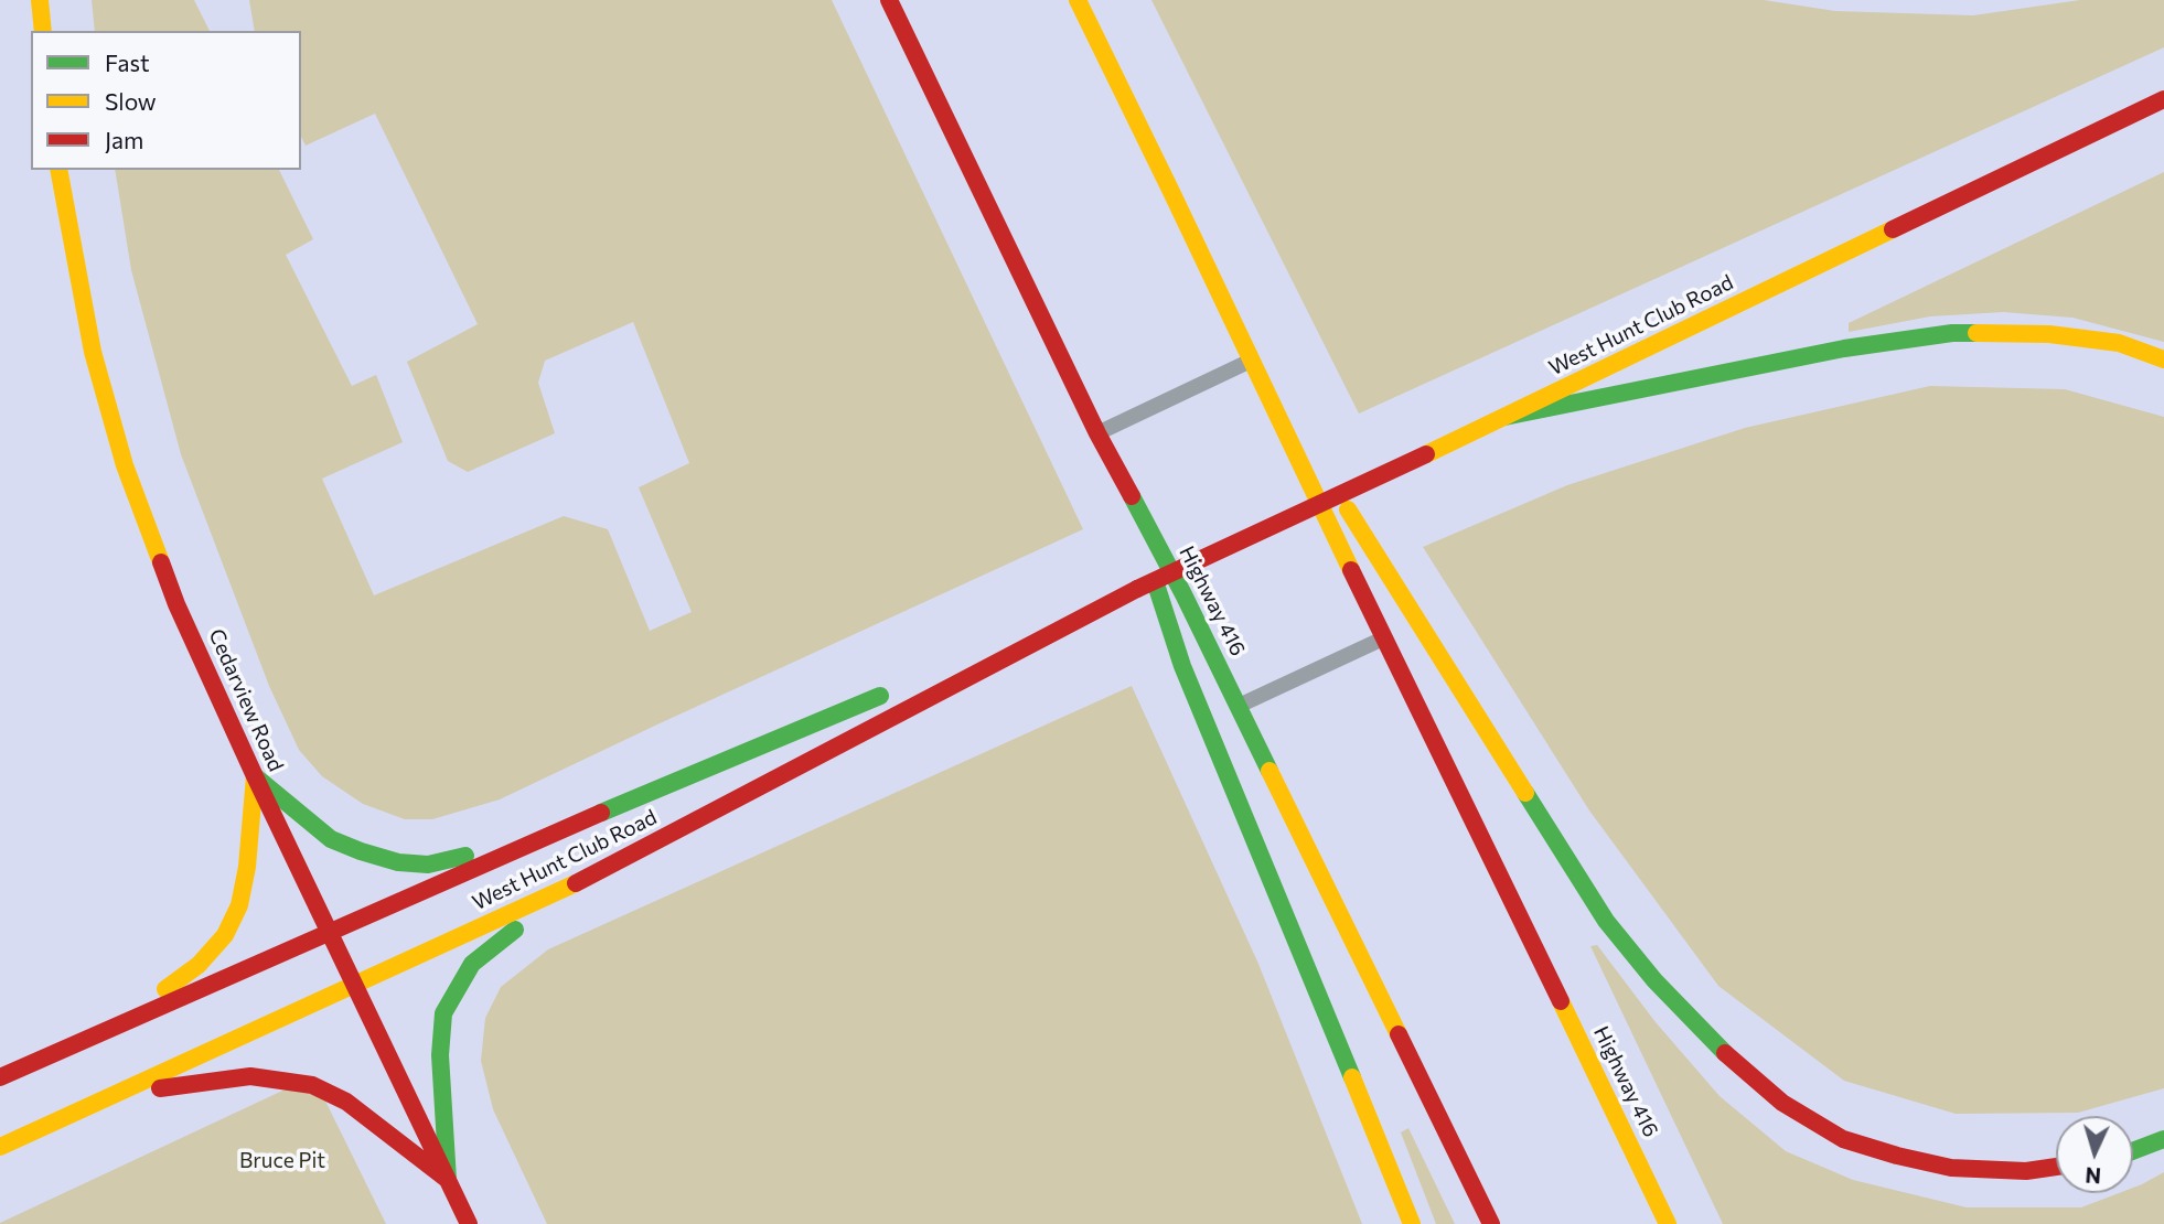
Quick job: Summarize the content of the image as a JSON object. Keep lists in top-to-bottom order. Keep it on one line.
{"streets":{"main road":["West Hunt Club Road","Highway 416","Cedarview Road"]},"crossings":[["West Hunt Club Road","Cedarview Road"]],"parks":["Bruce Pit"],"legend":["Fast","Slow","Jam"],"north":"bottom"}
